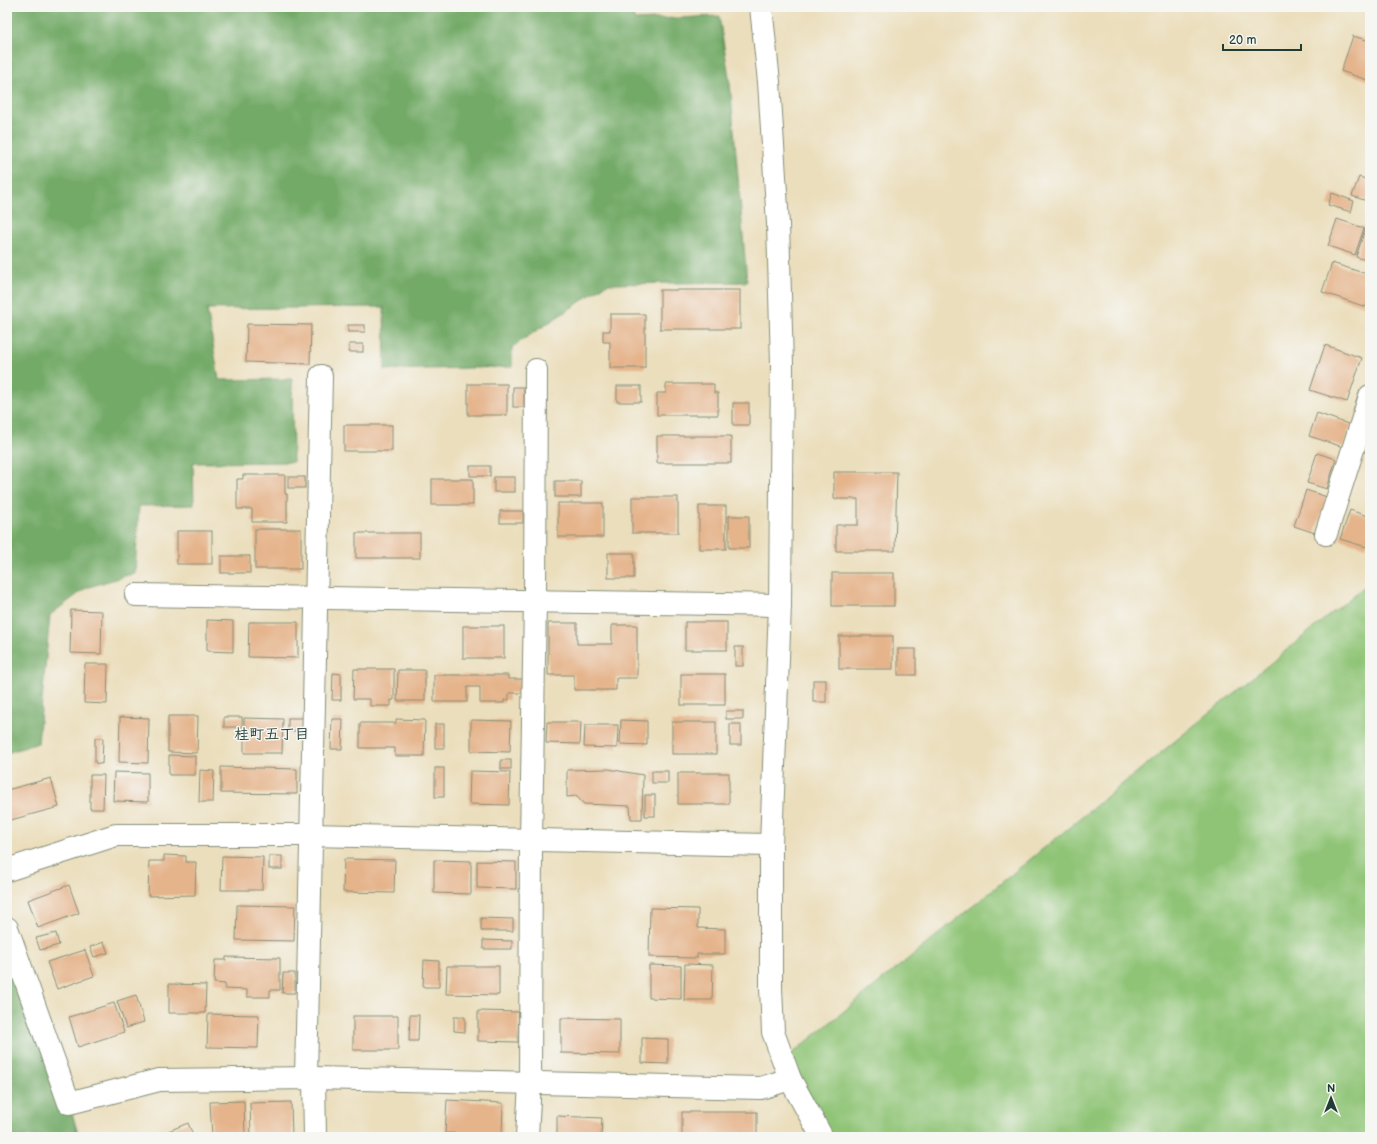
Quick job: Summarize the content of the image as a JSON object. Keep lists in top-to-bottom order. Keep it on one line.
{"districts":["桂町五丁目"],"scale_bar":"20 m","north":"top"}
